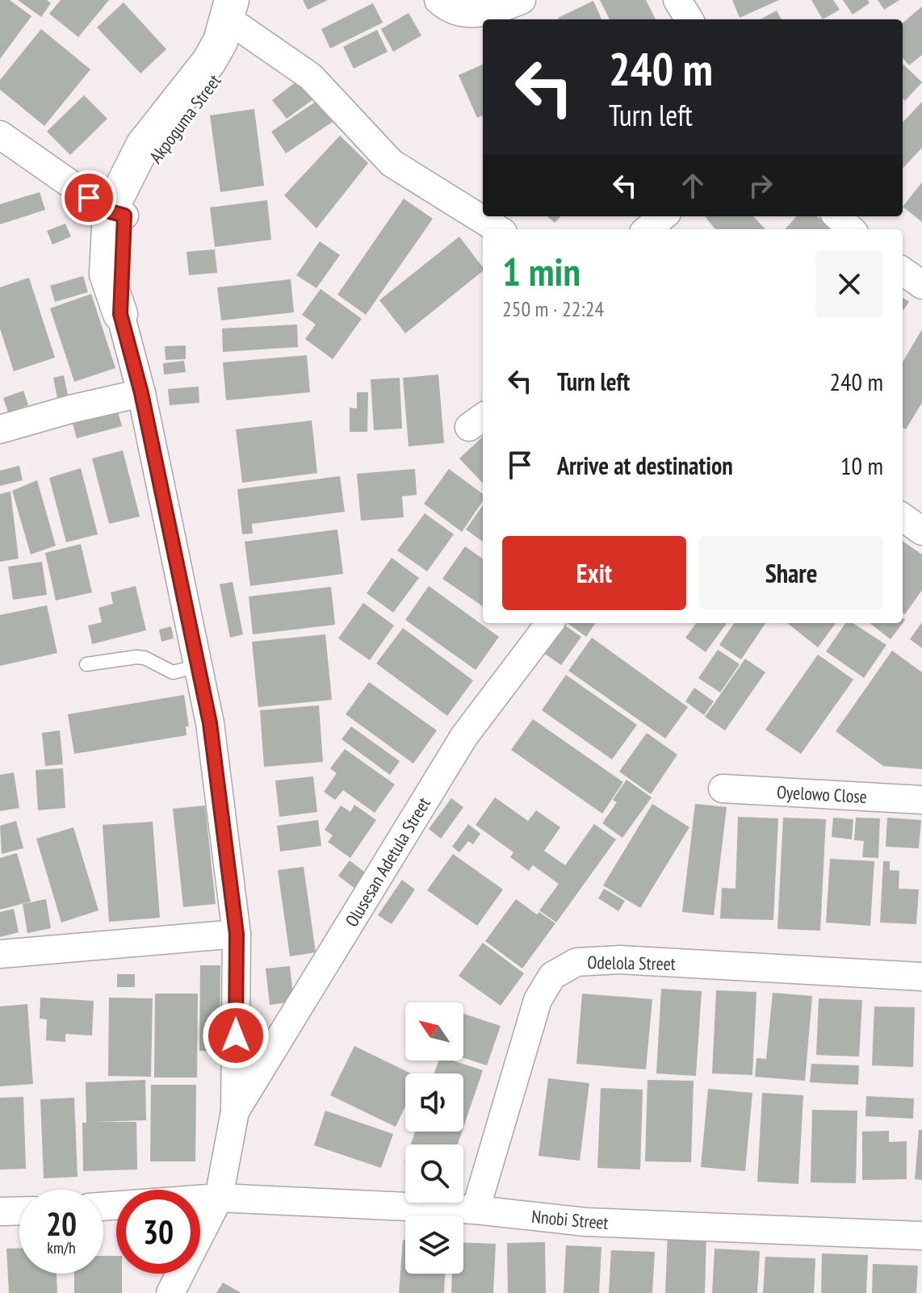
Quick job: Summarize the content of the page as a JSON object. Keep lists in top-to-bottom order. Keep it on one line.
{"streets":{"street":["Akpoguma Street","Oyelowo Close","Olusesan Adetula Street","Odelola Street","Nnobi Street"]},"crossings":[["Akpoguma Street","Olusesan Adetula Street"],["Akpoguma Street","Nnobi Street"],["Odelola Street","Nnobi Street"]],"north":"top left","page":{"turn":["240 m","Turn left"],"heading":["1 min","250 m · 22:24"],"list":[{"name":"Turn left","value":"240 m"},{"name":"Arrive at destination","value":"10 m"}],"buttons":["Exit","Share"],"speed":"20 km/h","limit":"30"}}
